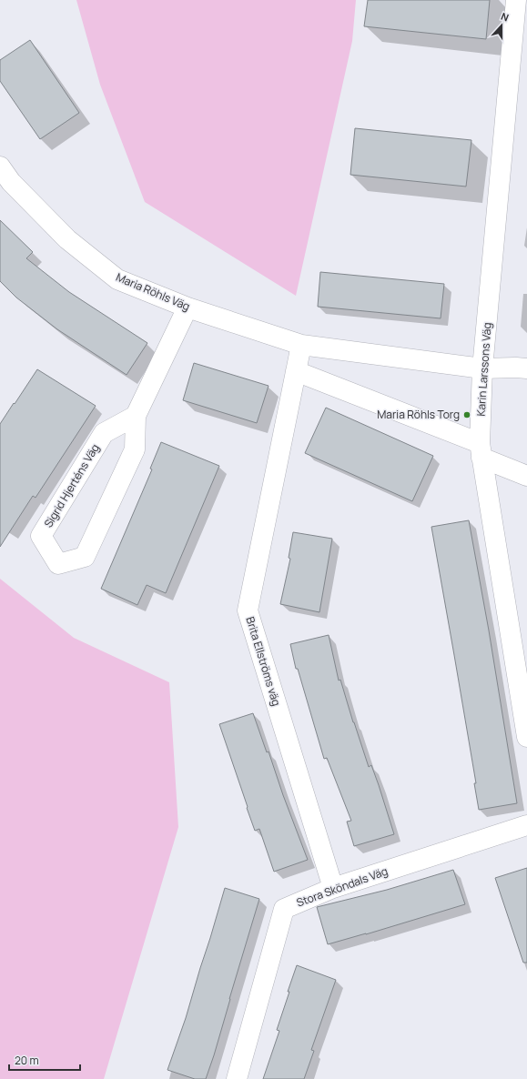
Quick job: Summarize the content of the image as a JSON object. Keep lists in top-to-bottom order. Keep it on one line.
{"streets":{"street":["Maria Röhls Väg","Karin Larssons Väg","Sigrid Hjerténs Väg","Brita Ellströms väg","Stora Sköndals Väg"]},"crossings":[["Maria Röhls Väg","Sigrid Hjerténs Väg"],["Maria Röhls Väg","Brita Ellströms väg"],["Brita Ellströms väg","Stora Sköndals Väg"]],"places":["Maria Röhls Torg"],"scale_bar":"20 m","north":"top"}
